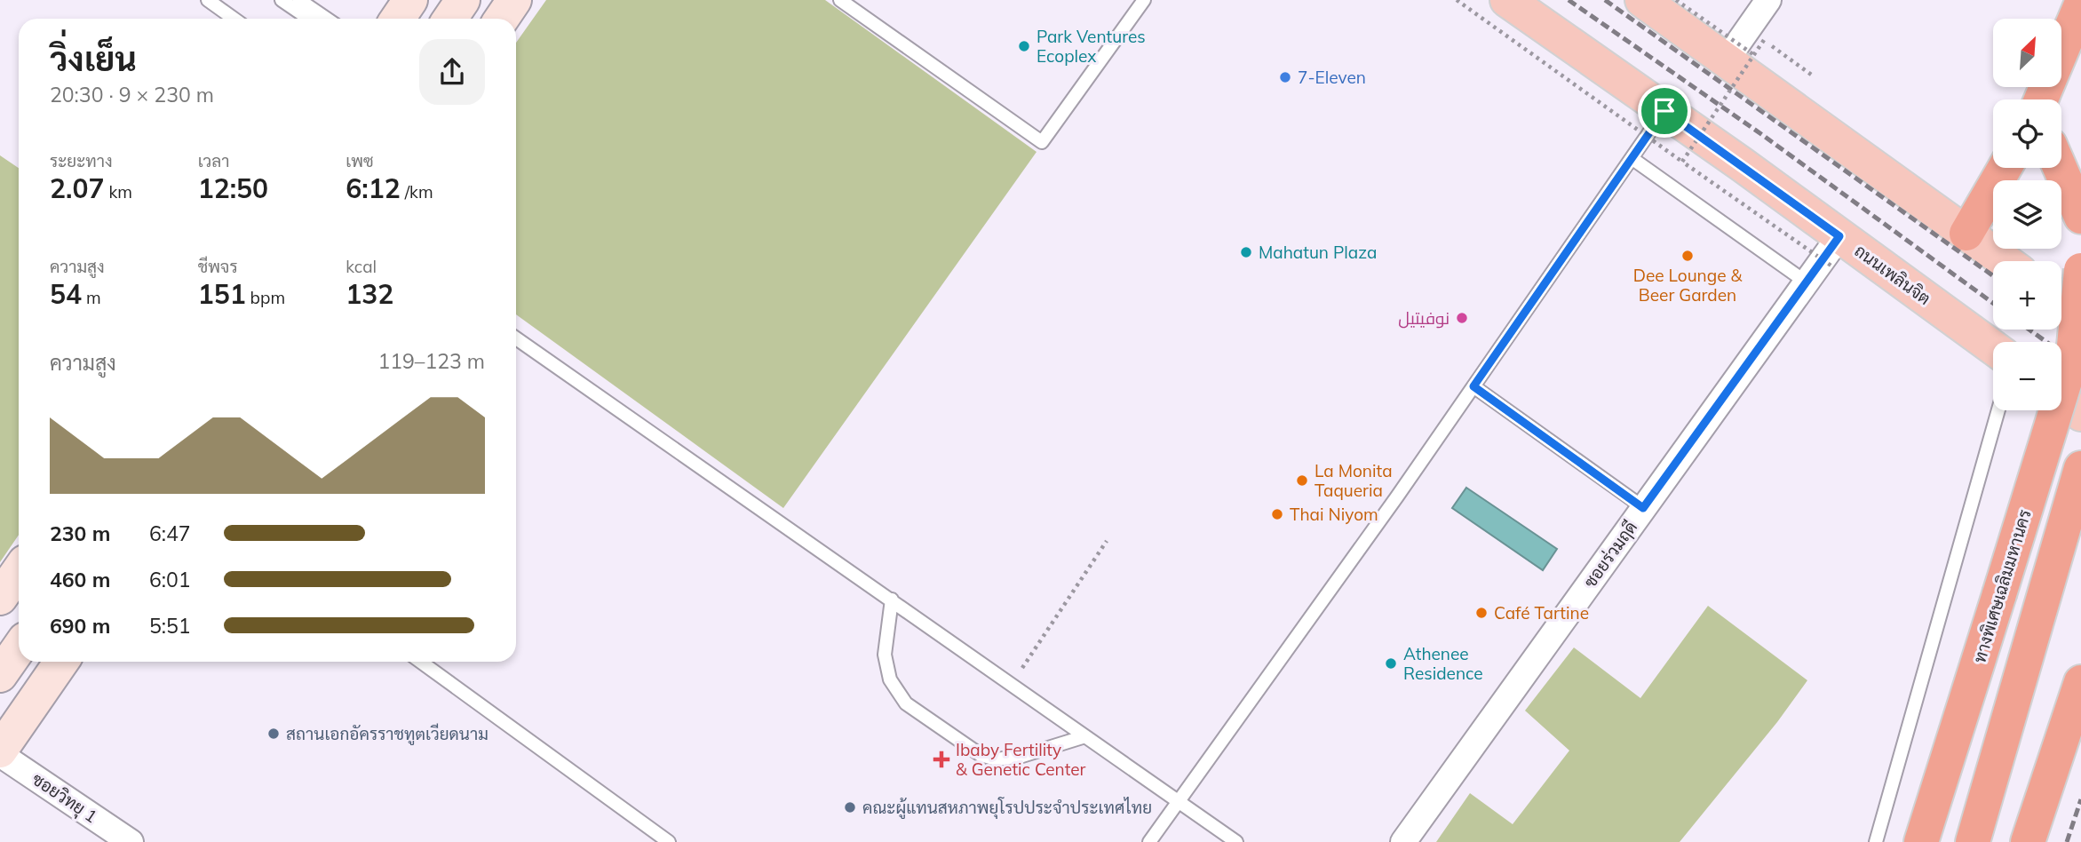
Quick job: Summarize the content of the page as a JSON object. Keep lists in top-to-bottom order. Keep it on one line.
{"streets":{"highway":["ทางพิเศษเฉลิมมหานคร"],"main road":["ถนนเพลินจิต"],"street":["ซอยร่วมฤดี","ซอยวิทยุ 1"]},"crossings":[["ถนนเพลินจิต","ซอยร่วมฤดี"]],"places":{"other":["Park Ventures Ecoplex","7-Eleven","Mahatun Plaza","Dee Lounge & Beer Garden","نوفيتيل","La Monita Taqueria","Thai Niyom","Café Tartine","Athenee Residence","สถานเอกอัครราชทูตเวียดนาม","คณะผู้แทนสหภาพยุโรปประจำประเทศไทย"],"health":["Ibaby Fertility & Genetic Center"]},"north":"top right","page":{"map_buttons":["+","−"],"heading":["วิ่งเย็น","20:30 · 9 × 230 m"],"stats":[["ระยะทาง","2.07 km"],["เวลา","12:50"],["เพซ","6:12 /km"],["ความสูง","54 m"],["ชีพจร","151 bpm"],["kcal","132"]],"chart":["ความสูง","119–123 m"],"list":[{"name":"230 m","note":"6:47"},{"name":"460 m","note":"6:01"},{"name":"690 m","note":"5:51"}]}}
